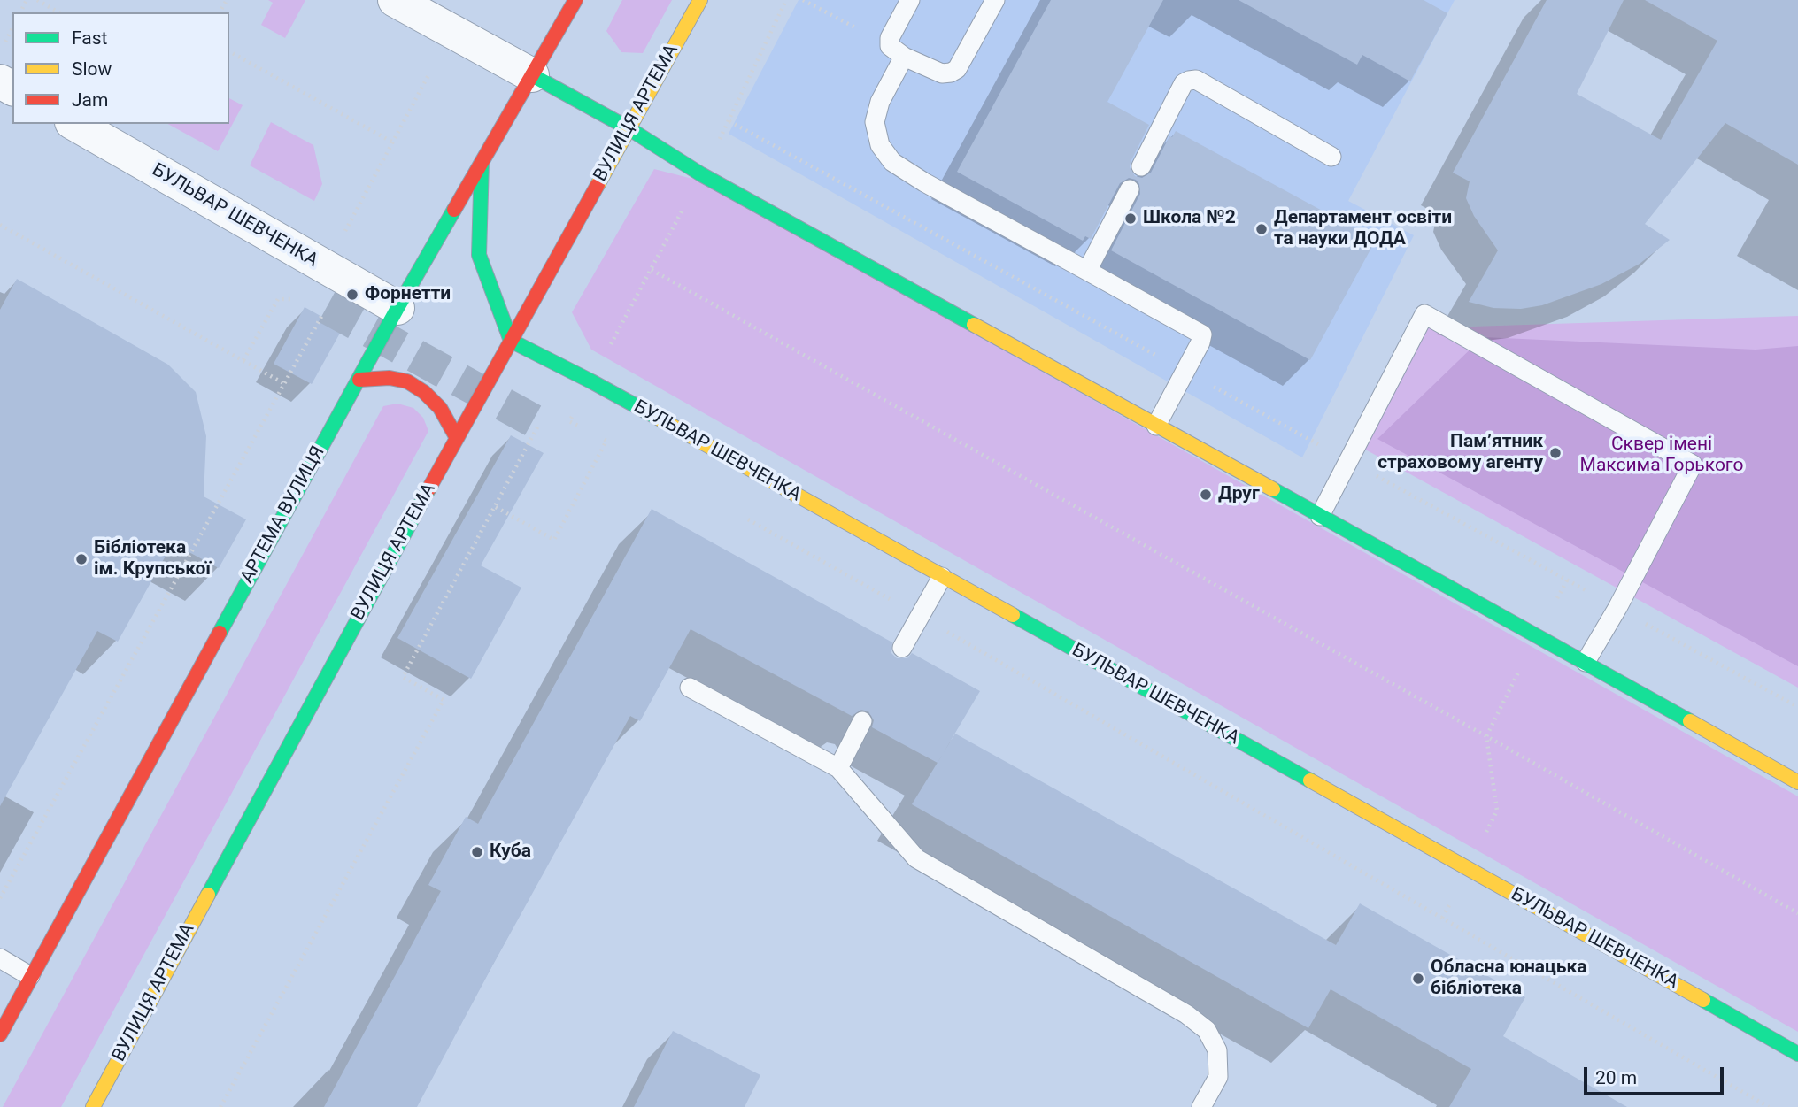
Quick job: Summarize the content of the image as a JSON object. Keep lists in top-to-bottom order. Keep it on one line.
{"streets":{"main road":["ВУЛИЦЯ АРТЕМА","БУЛЬВАР ШЕВЧЕНКА","АРТЕМА ВУЛИЦЯ"]},"crossings":[["ВУЛИЦЯ АРТЕМА","БУЛЬВАР ШЕВЧЕНКА"],["БУЛЬВАР ШЕВЧЕНКА","АРТЕМА ВУЛИЦЯ"]],"parks":["Сквер імені Максима Горького"],"places":["Школа №2","Департамент освіти та науки ДОДА","Форнетти","Пам’ятник страховому агенту","Друг","Бібліотека ім. Крупської","Куба","Обласна юнацька бібліотека"],"legend":["Fast","Slow","Jam"],"scale_bar":"20 m"}
